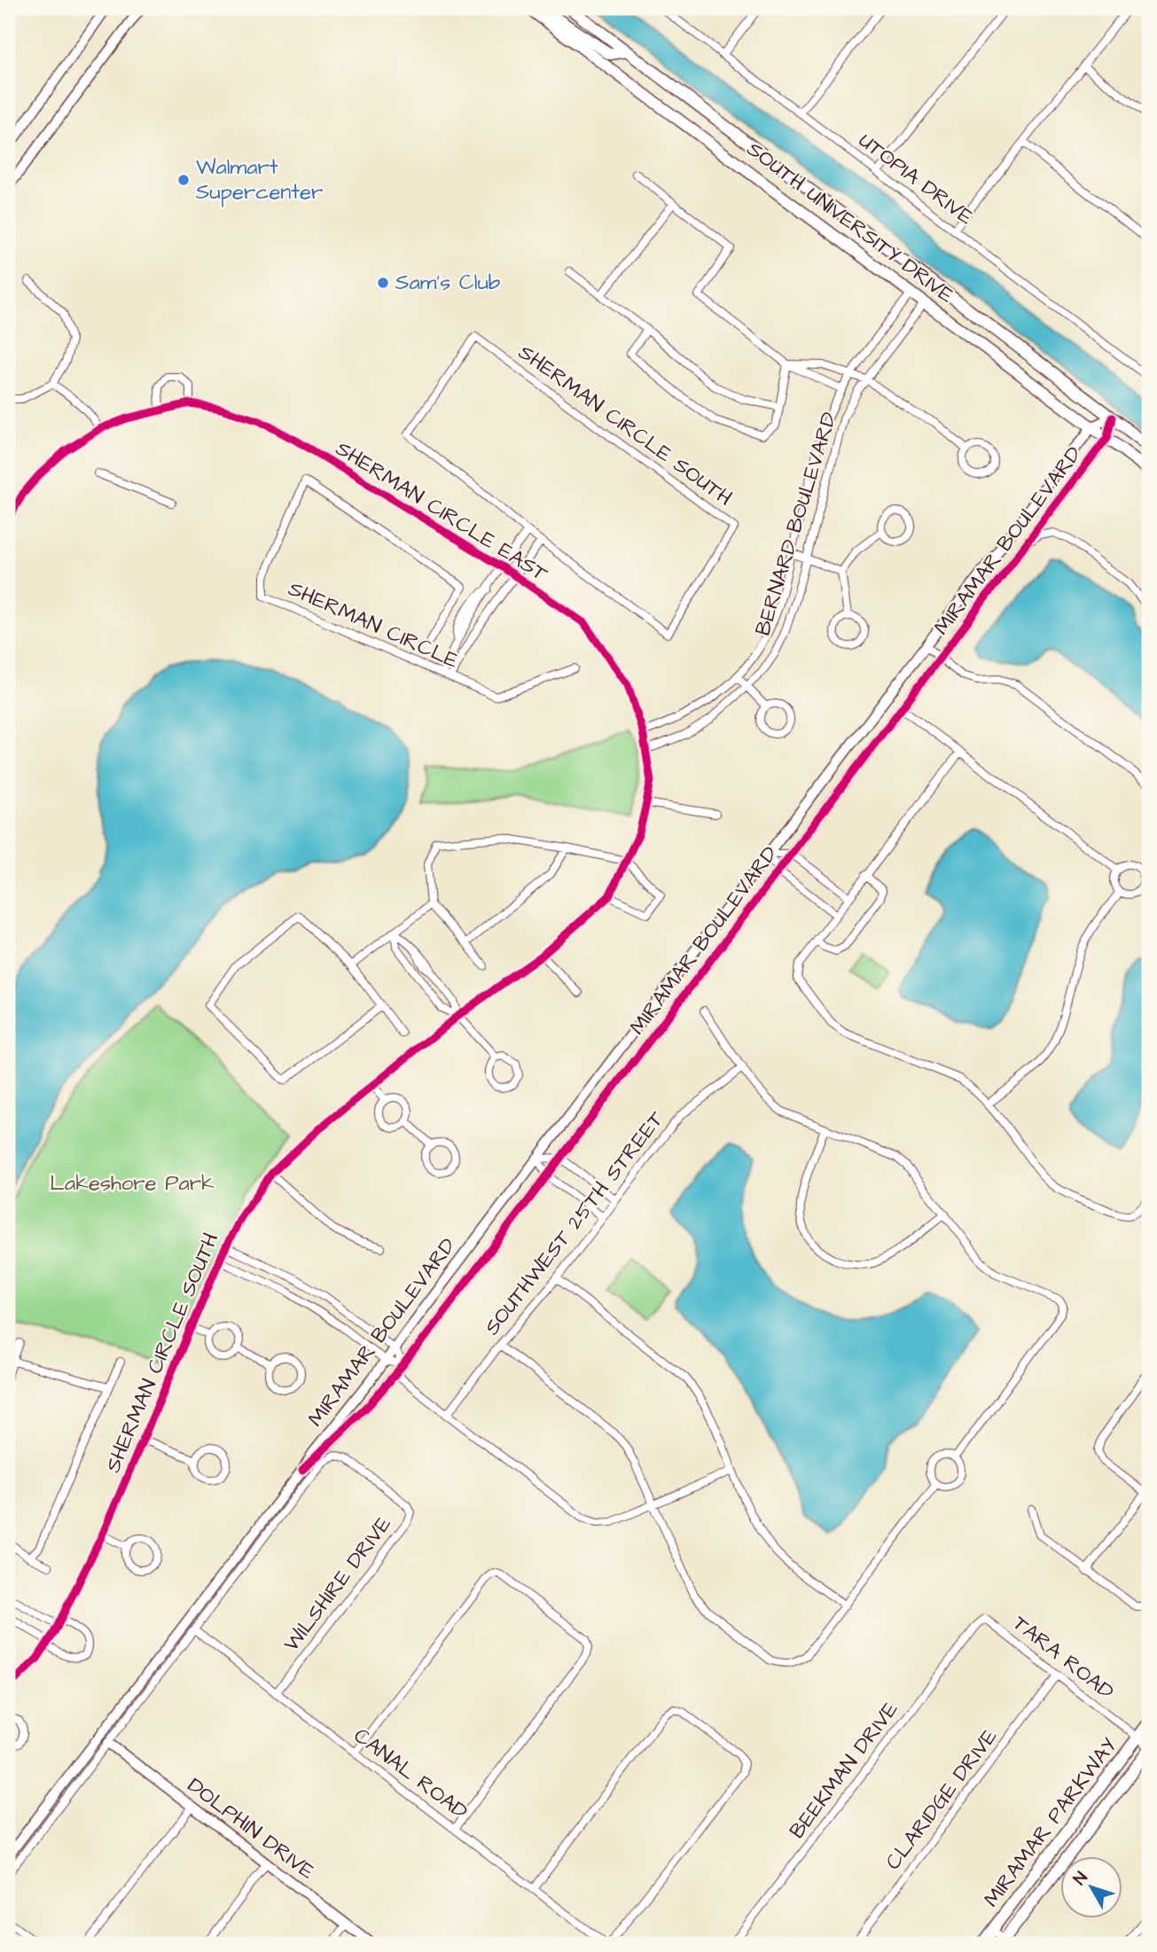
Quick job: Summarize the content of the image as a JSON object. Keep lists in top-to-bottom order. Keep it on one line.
{"streets":{"main road":["SOUTH UNIVERSITY DRIVE","MIRAMAR PARKWAY"],"street":["UTOPIA DRIVE","SHERMAN CIRCLE SOUTH","SHERMAN CIRCLE EAST","BERNARD BOULEVARD","MIRAMAR BOULEVARD","SHERMAN CIRCLE","SOUTHWEST 25TH STREET","WILSHIRE DRIVE","TARA ROAD","BEEKMAN DRIVE","CANAL ROAD","CLARIDGE DRIVE","DOLPHIN DRIVE"]},"crossings":[["SOUTH UNIVERSITY DRIVE","BERNARD BOULEVARD"],["SOUTH UNIVERSITY DRIVE","MIRAMAR BOULEVARD"],["SHERMAN CIRCLE SOUTH","SHERMAN CIRCLE EAST"],["SHERMAN CIRCLE SOUTH","BERNARD BOULEVARD"],["SHERMAN CIRCLE EAST","BERNARD BOULEVARD"],["MIRAMAR BOULEVARD","WILSHIRE DRIVE"],["MIRAMAR BOULEVARD","CANAL ROAD"],["MIRAMAR BOULEVARD","DOLPHIN DRIVE"],["WILSHIRE DRIVE","CANAL ROAD"],["TARA ROAD","BEEKMAN DRIVE"],["TARA ROAD","CLARIDGE DRIVE"],["TARA ROAD","MIRAMAR PARKWAY"]],"parks":["Lakeshore Park"],"places":["Walmart Supercenter","Sam's Club"],"north":"top left"}
